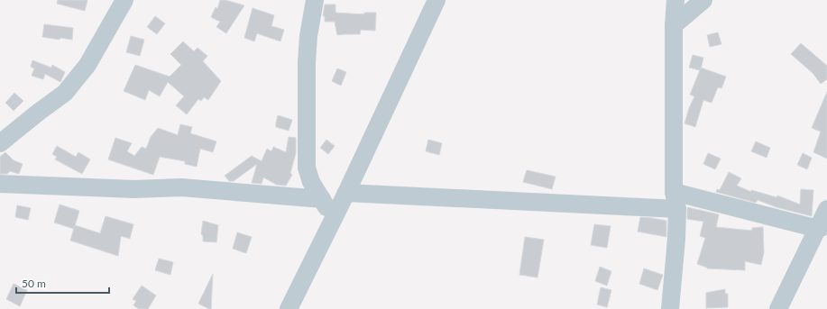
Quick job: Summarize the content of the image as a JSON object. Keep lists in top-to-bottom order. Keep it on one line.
{"scale_bar":"50 m"}
